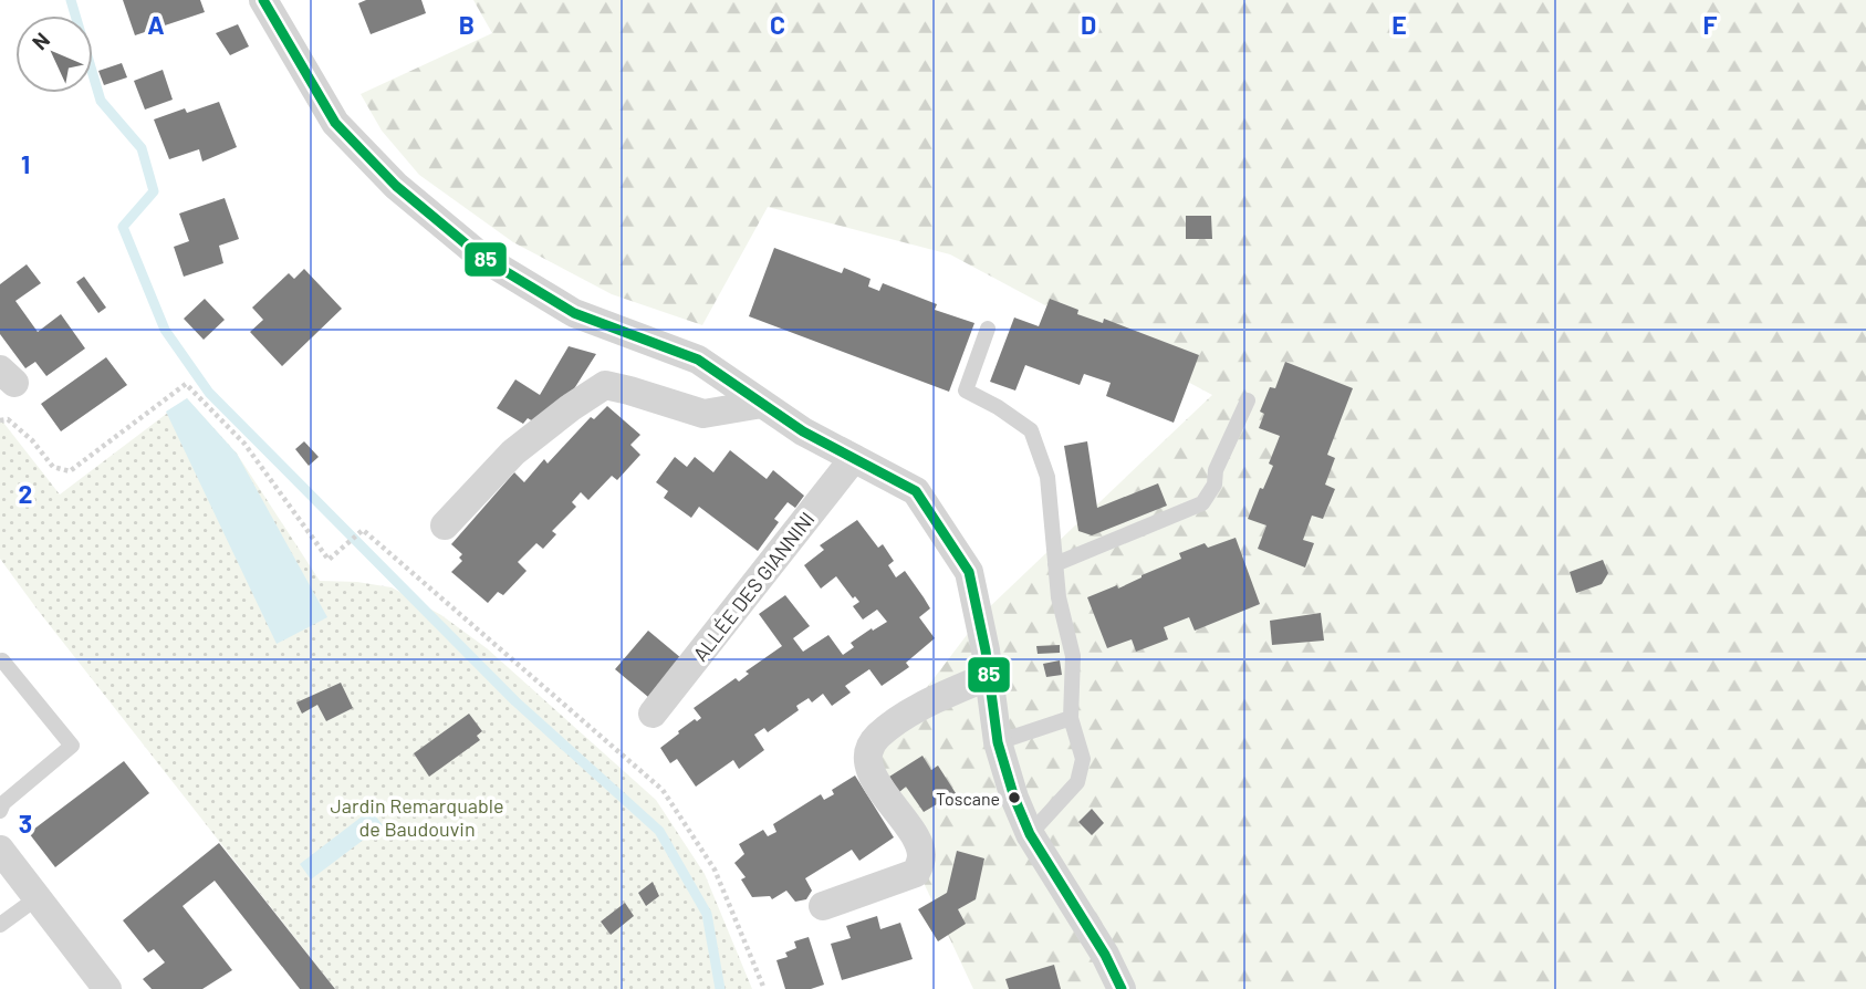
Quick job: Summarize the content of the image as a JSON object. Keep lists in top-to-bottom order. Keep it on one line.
{"streets":{"street":["ALLÉE DES GIANNINI"]},"parks":["Jardin Remarquable de Baudouvin"],"places":["Toscane"],"lines":["transit line 85"],"north":"top left","grid":{"columns":["A","B","C","D","E","F"],"rows":["1","2","3"]}}
